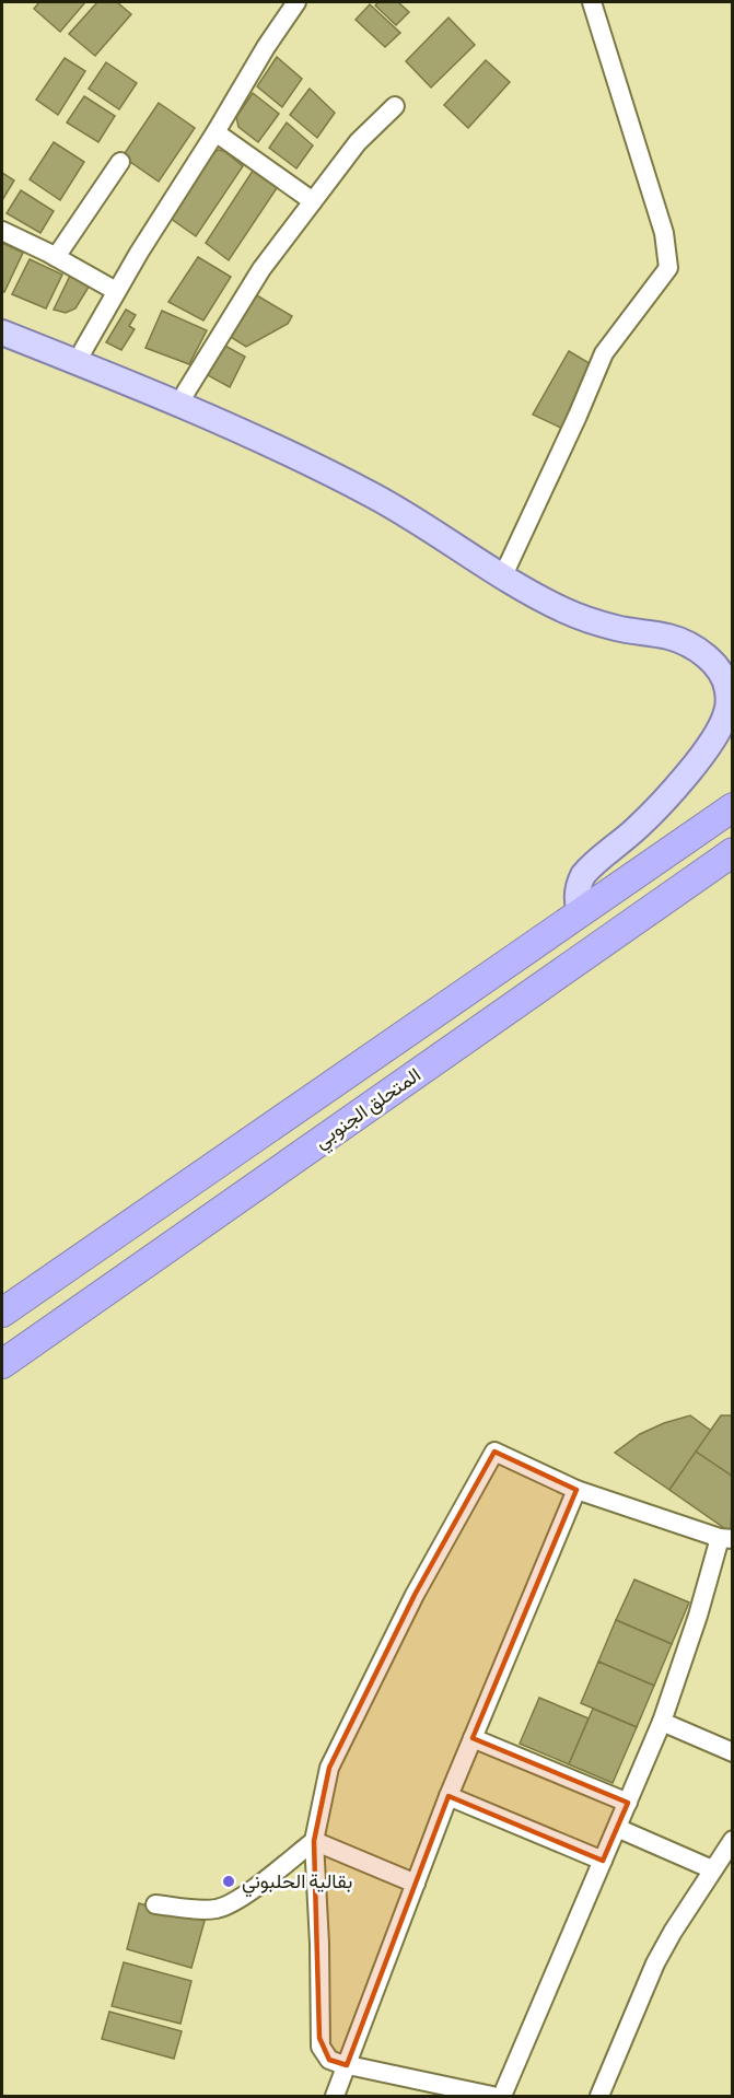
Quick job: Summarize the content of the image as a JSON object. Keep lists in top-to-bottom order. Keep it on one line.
{"streets":{"highway":["المتحلق الجنوبي"]},"places":["بقالية الحلبوني"]}
